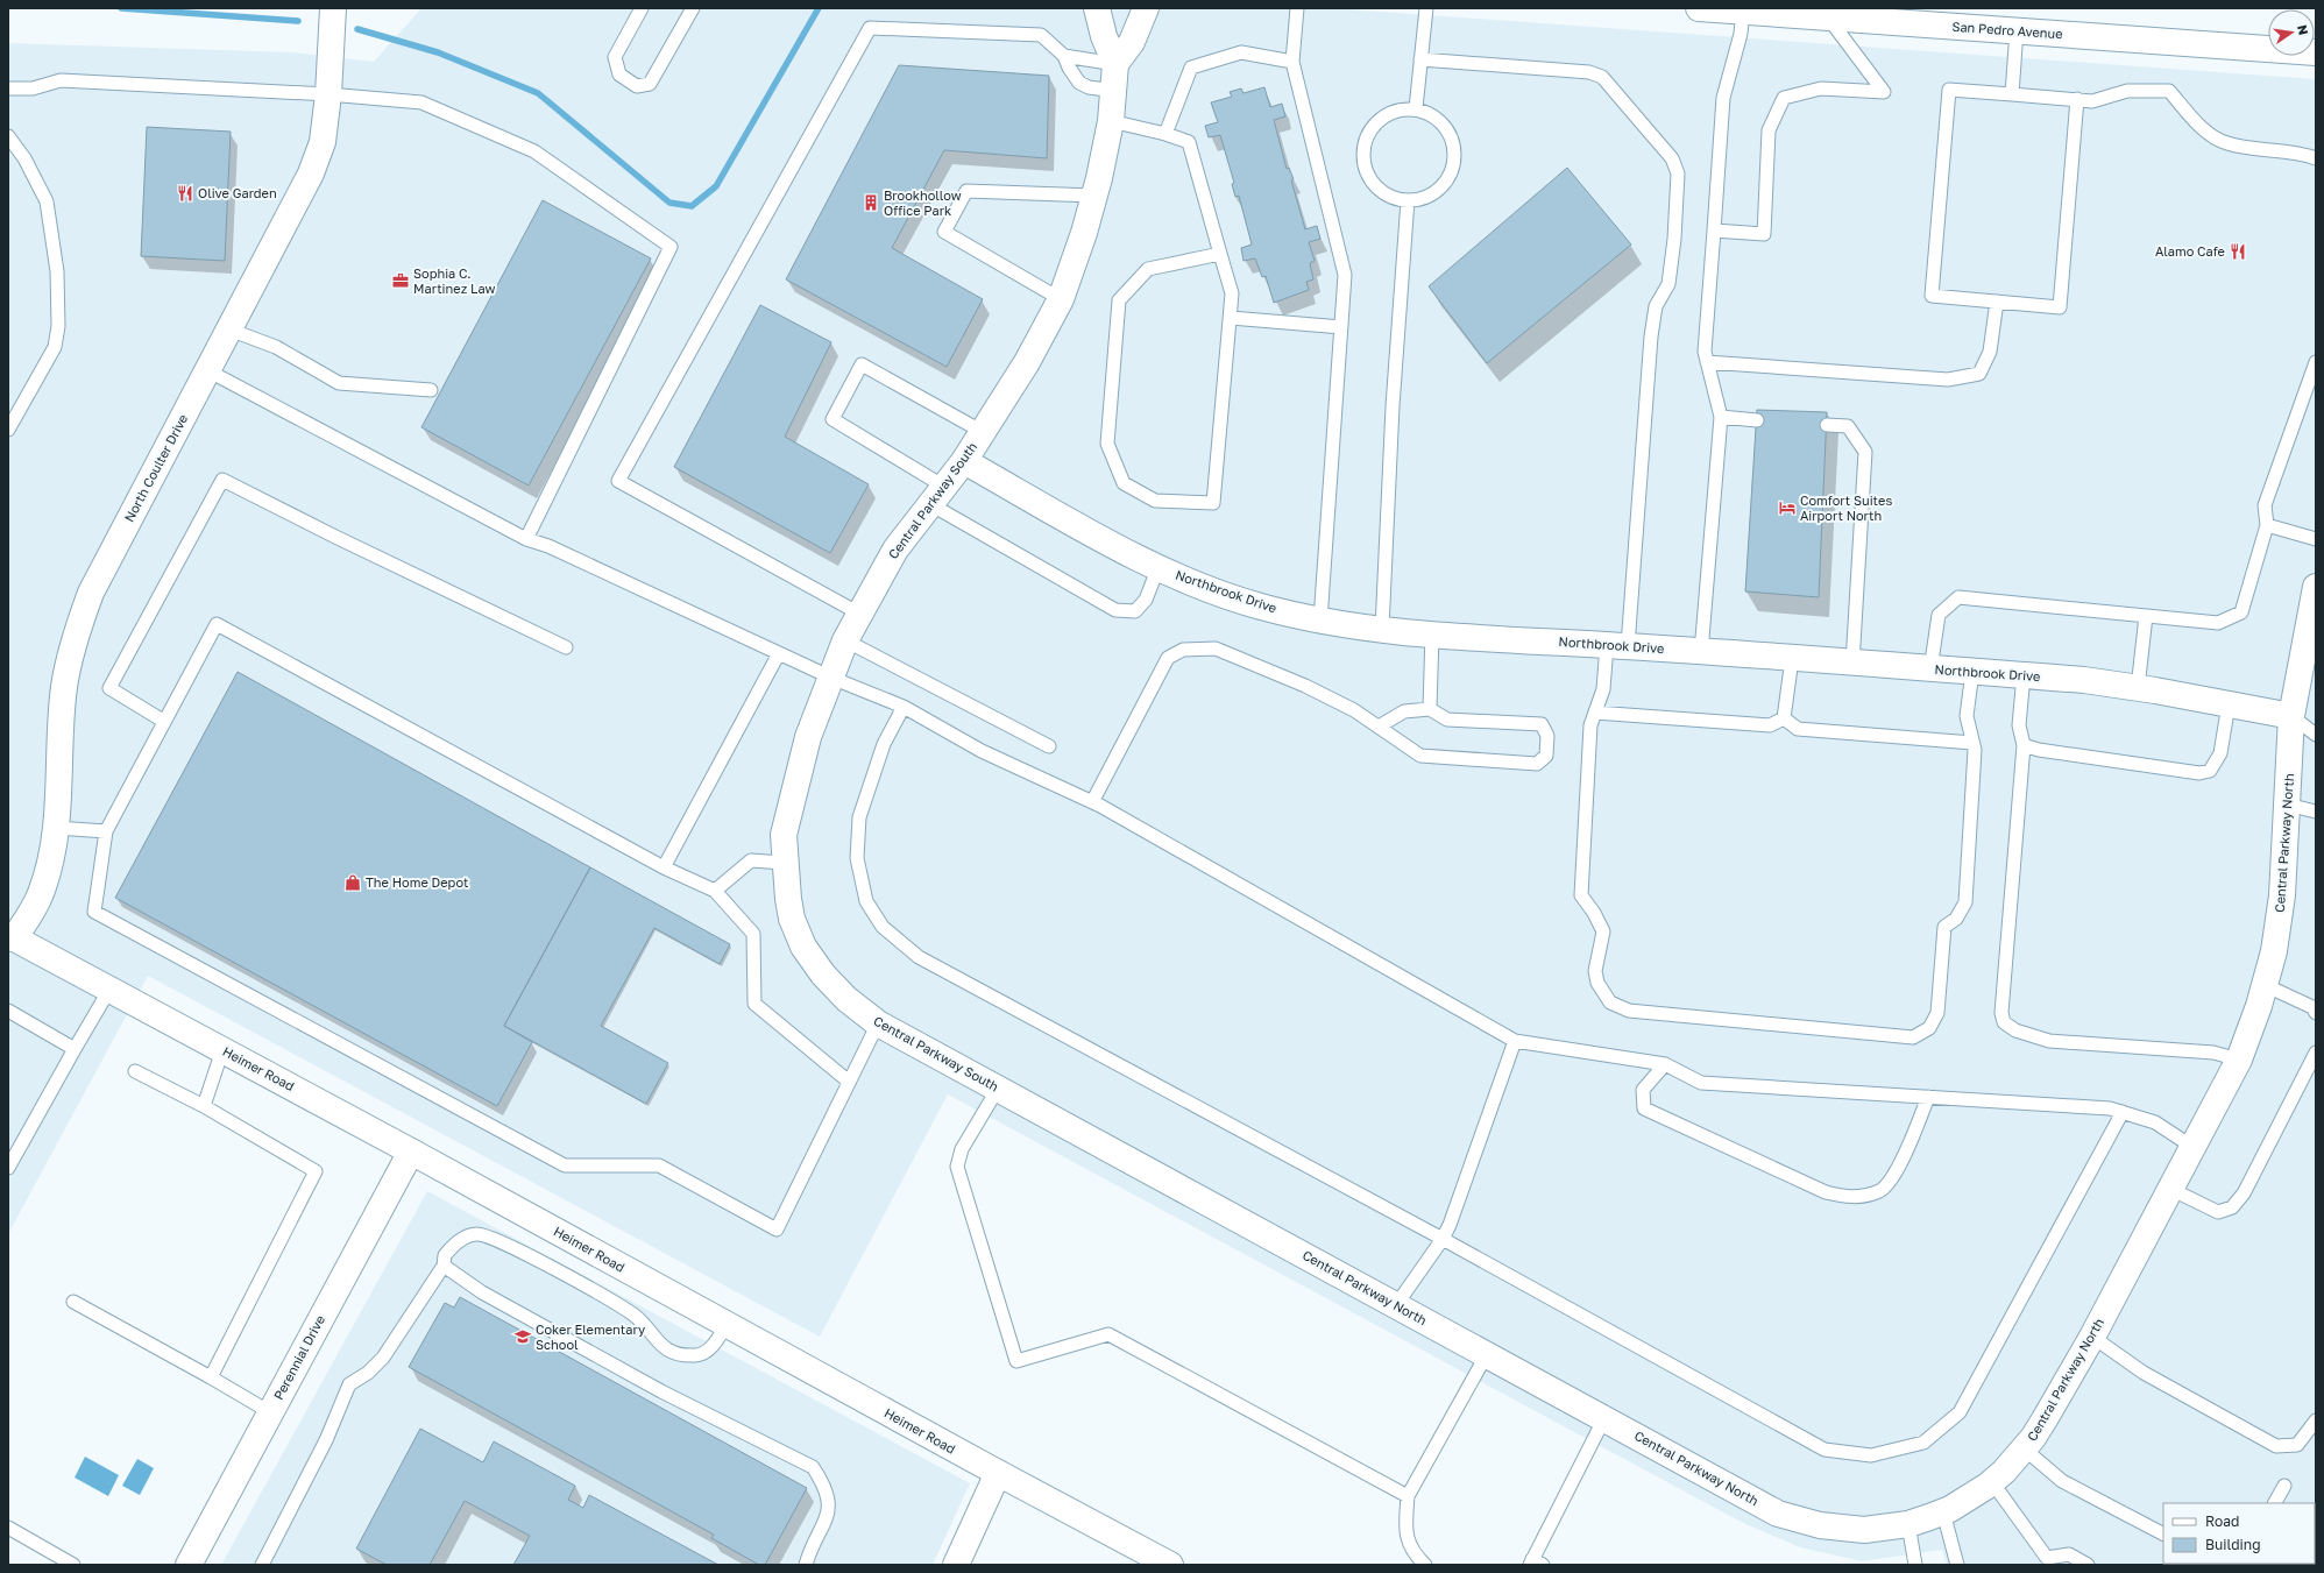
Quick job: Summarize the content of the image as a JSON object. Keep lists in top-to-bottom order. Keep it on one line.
{"streets":{"street":["San Pedro Avenue","North Coulter Drive","Central Parkway South","Northbrook Drive","Central Parkway North","Heimer Road","Perennial Drive"]},"crossings":[["North Coulter Drive","Heimer Road"],["Central Parkway South","Northbrook Drive"],["Central Parkway South","Central Parkway North"],["Northbrook Drive","Central Parkway North"],["Heimer Road","Perennial Drive"]],"places":{"restaurant":["Olive Garden","Alamo Cafe"],"building":["Brookhollow Office Park"],"office":["Sophia C. Martinez Law"],"hotel":["Comfort Suites Airport North"],"shop":["The Home Depot"],"school or university":["Coker Elementary School"]},"legend":["Road","Building"],"north":"right"}
